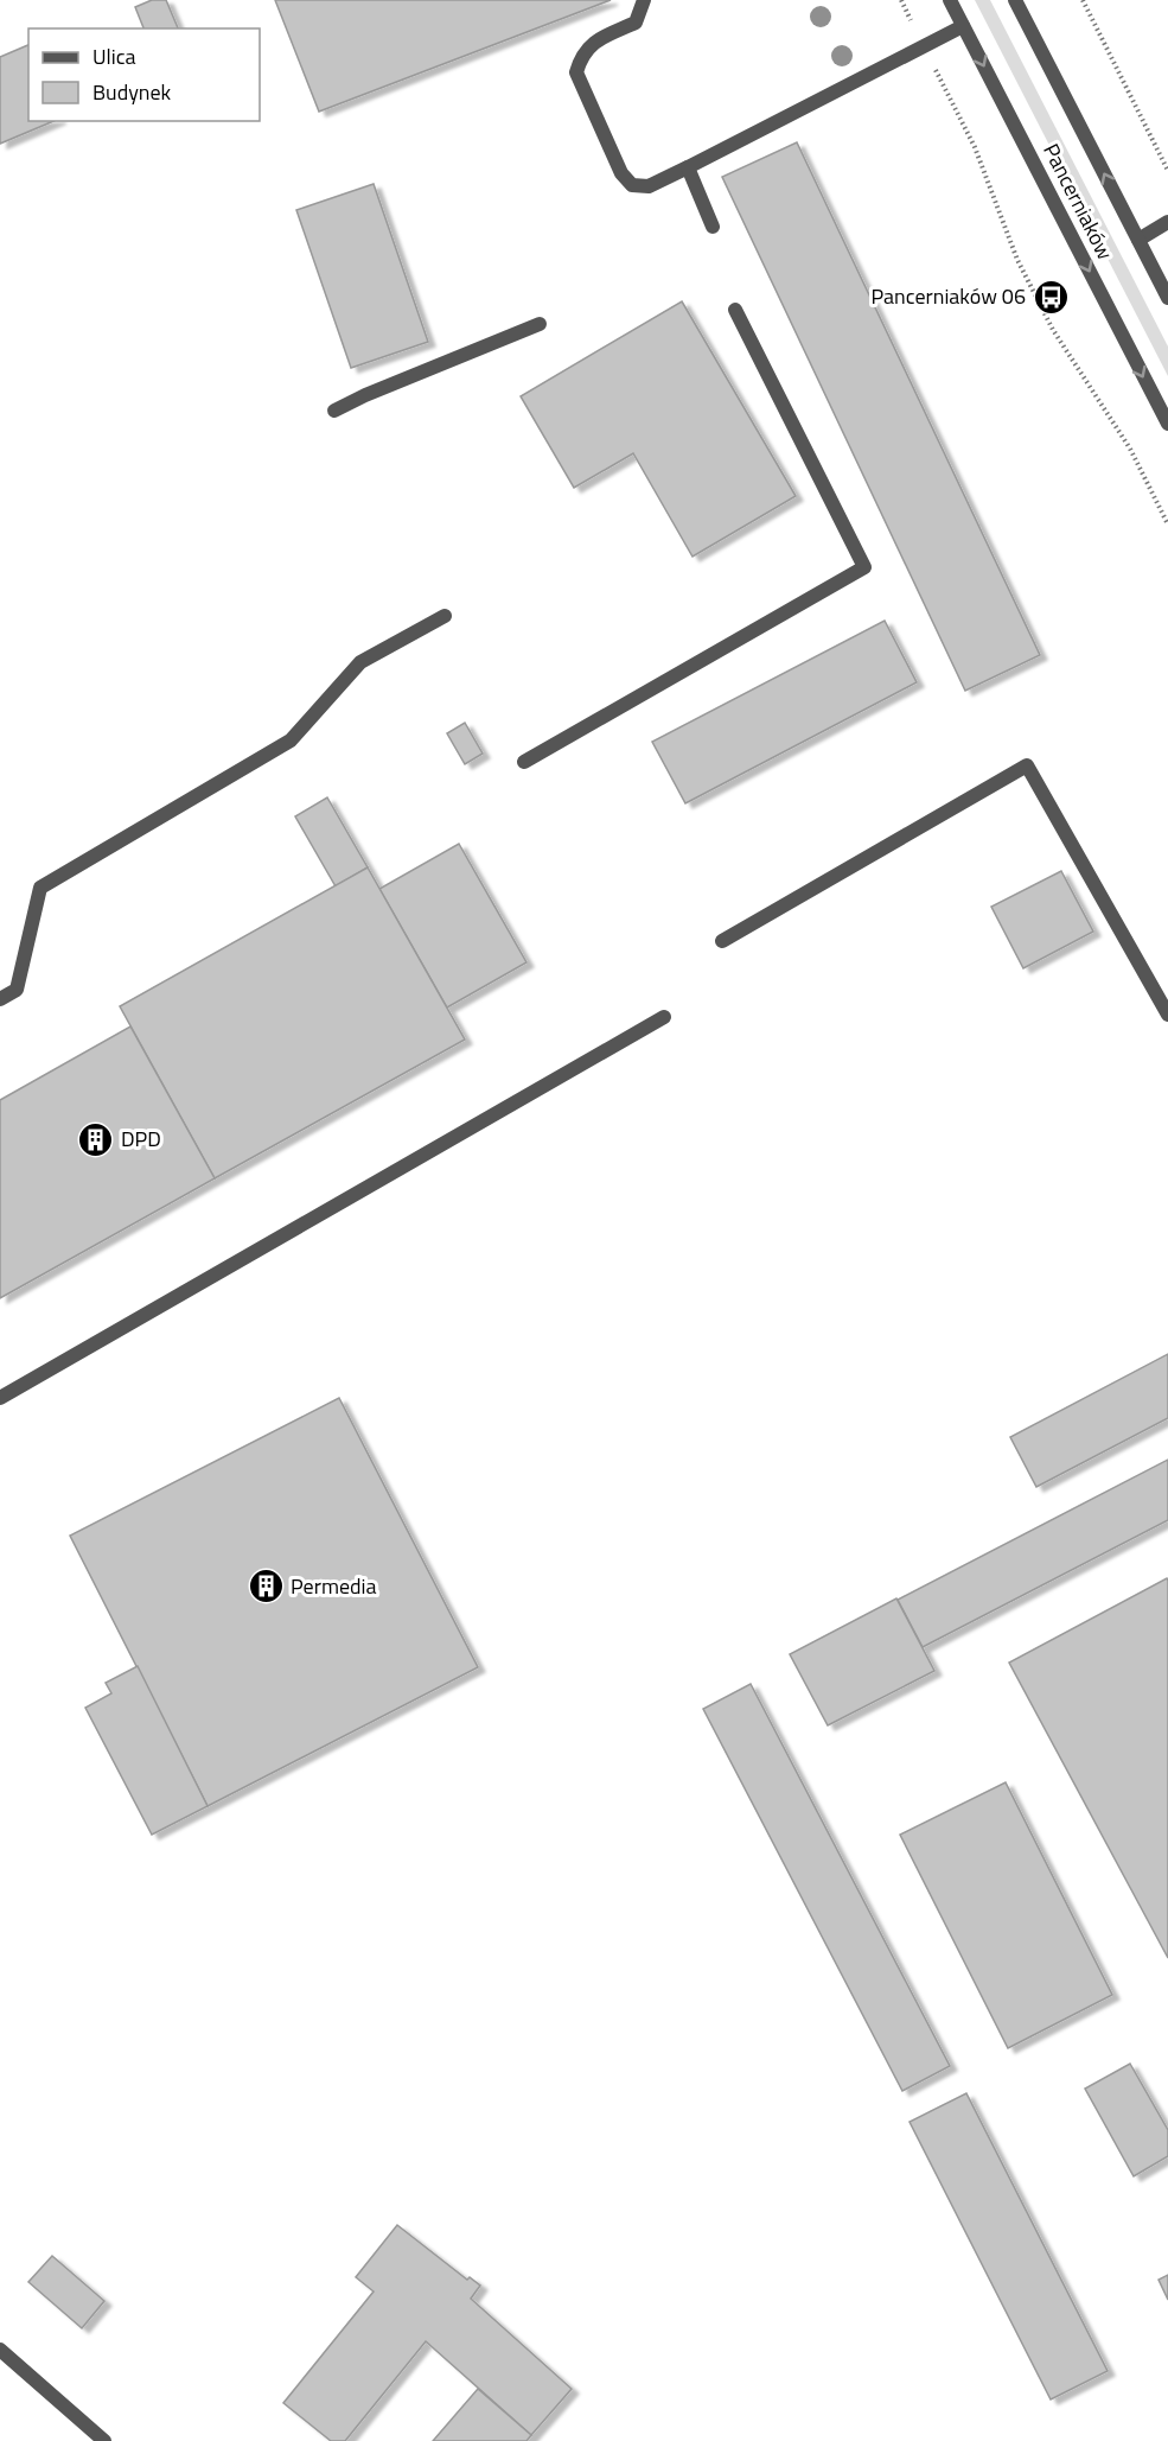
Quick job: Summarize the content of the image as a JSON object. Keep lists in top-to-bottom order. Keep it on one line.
{"streets":{"street":["Pancerniaków"]},"places":{"bus stop":["Pancerniaków 06"],"building":["DPD","Permedia"]},"legend":["Ulica","Budynek"]}
